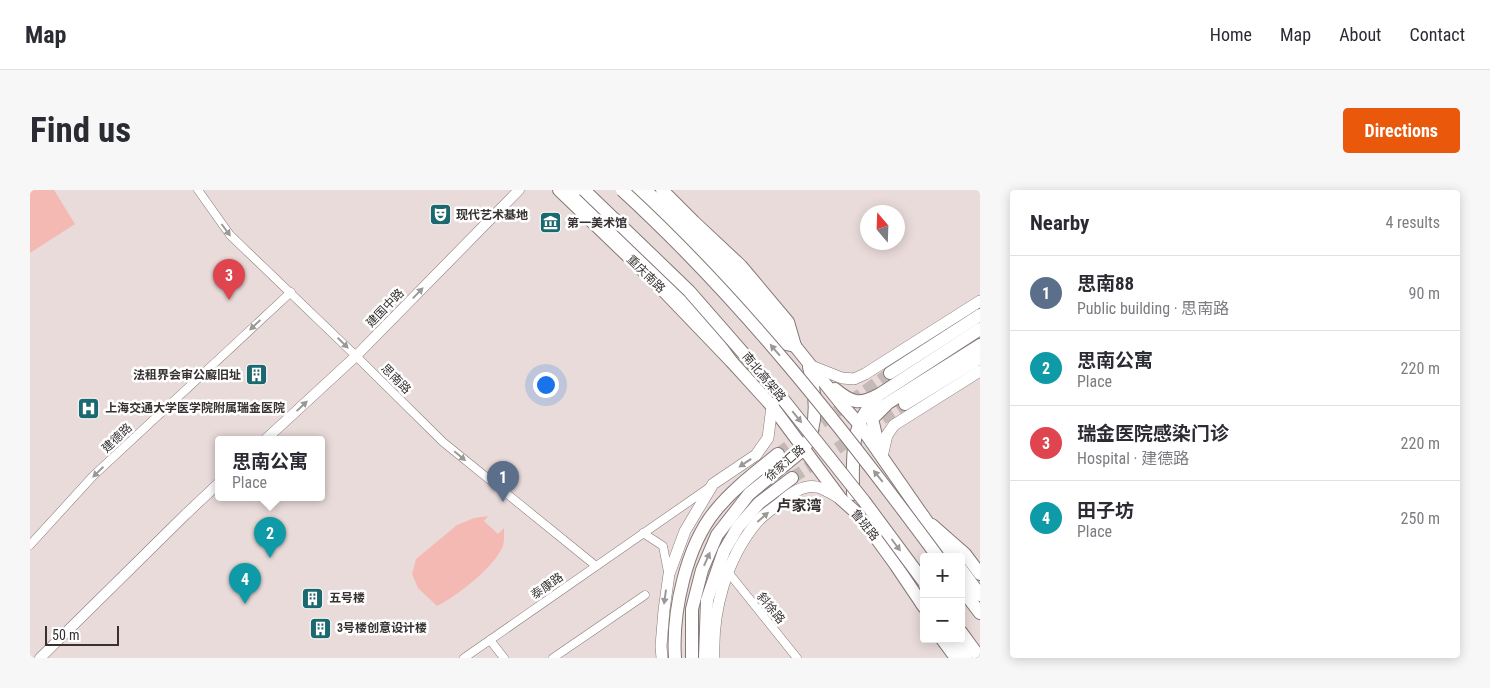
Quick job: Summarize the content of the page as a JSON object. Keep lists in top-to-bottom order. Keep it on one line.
{"streets":{"main road":["重庆南路","南北高架路","徐家汇路","鲁班路"],"street":["建国中路","思南路","建德路","泰康路","斜徐路"]},"crossings":[["重庆南路","徐家汇路"],["重庆南路","鲁班路"],["建国中路","思南路"],["思南路","建德路"],["思南路","泰康路"],["徐家汇路","鲁班路"],["徐家汇路","泰康路"]],"one_way":["建国中路","思南路","建德路"],"districts":["卢家湾"],"places":{"theatre":["现代艺术基地"],"museum":["第一美术馆"],"building":["法租界会审公廨旧址","五号楼","3号楼创意设计楼"],"hospital":["上海交通大学医学院附属瑞金医院"]},"scale_bar":"50 m","north":"top","page":{"header":"Map","nav":["Home","Map","About","Contact"],"buttons":"Directions","title":"Find us","heading":["Nearby","4 results"],"list":[{"mark":"1","name":"思南88","note":"Public building · 思南路","value":"90 m"},{"mark":"2","name":"思南公寓","note":"Place","value":"220 m"},{"mark":"3","name":"瑞金医院感染门诊","note":"Hospital · 建德路","value":"220 m"},{"mark":"4","name":"田子坊","note":"Place","value":"250 m"}],"pins":["3","1","2","4"],"popup":["思南公寓","Place"],"map_buttons":["+","−"],"scale":"50 m"}}
